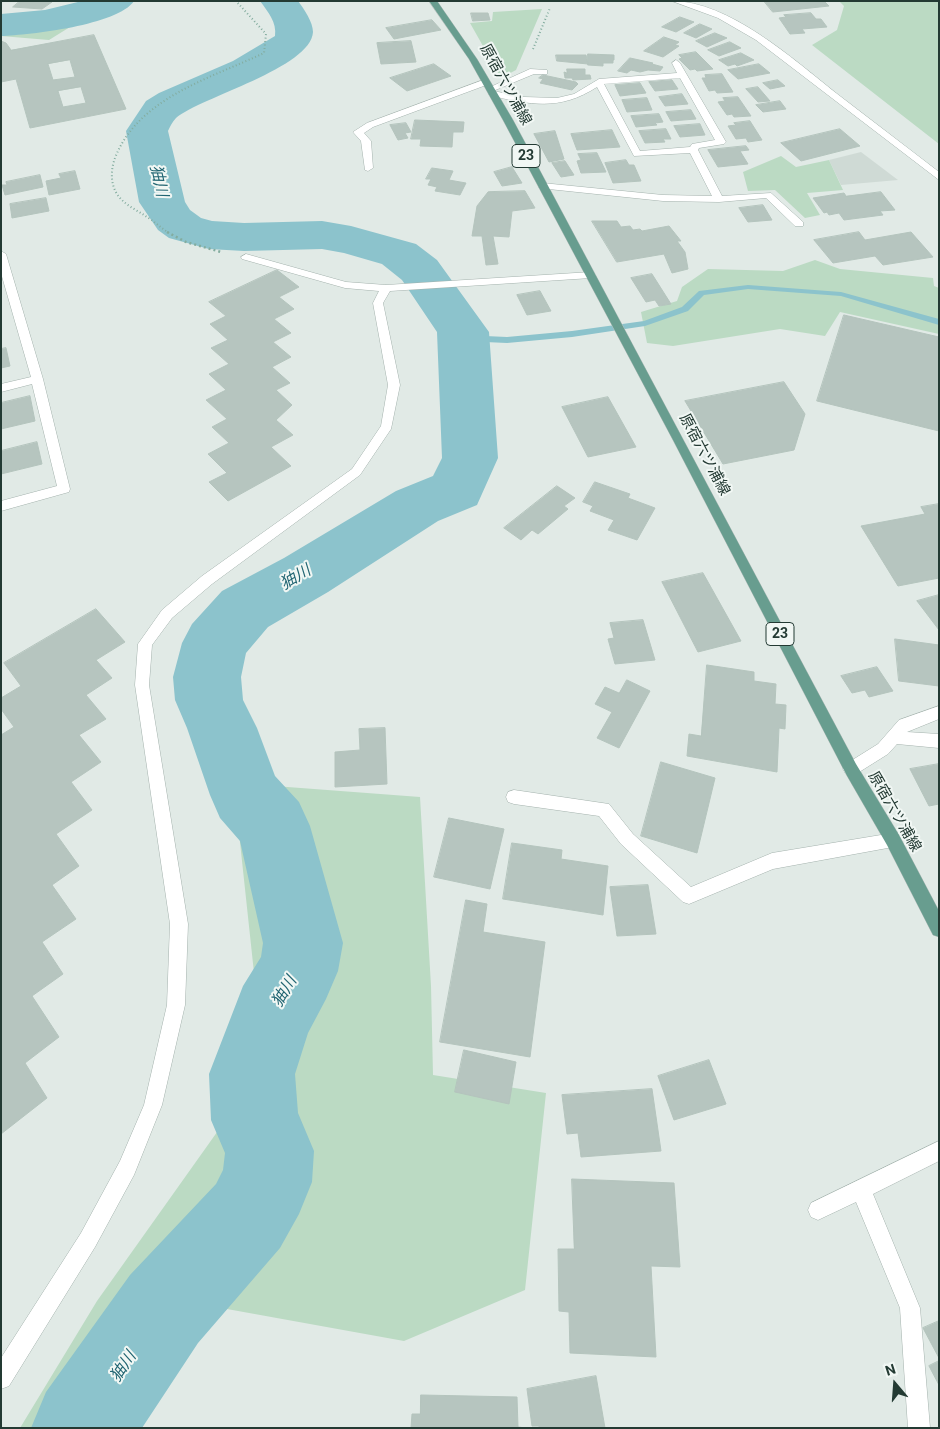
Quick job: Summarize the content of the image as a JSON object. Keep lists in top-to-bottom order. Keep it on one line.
{"streets":{"main road":["原宿六ツ浦線","23"]},"water":["㹨川"],"north":"top"}
